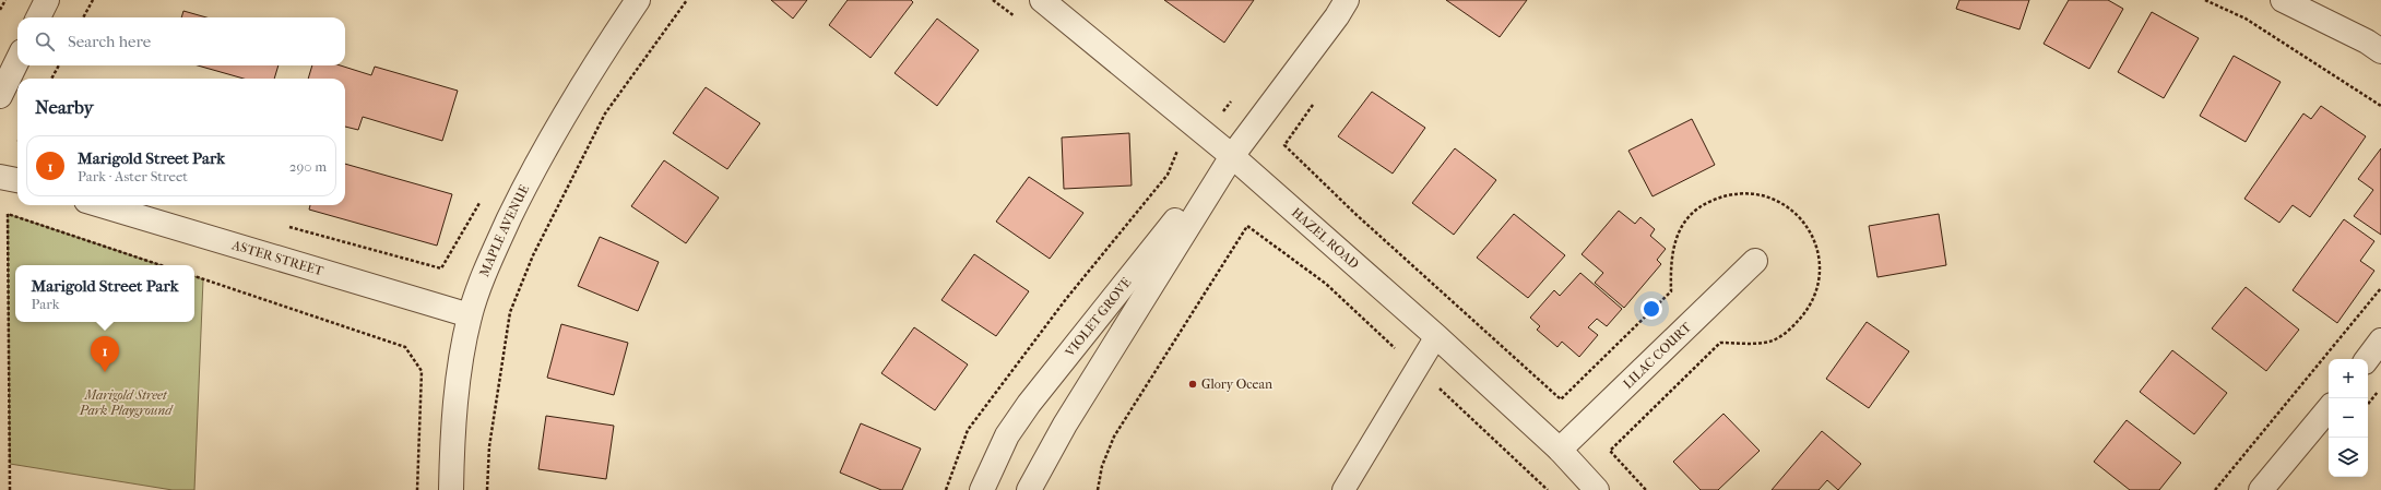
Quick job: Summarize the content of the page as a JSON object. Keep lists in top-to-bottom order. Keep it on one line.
{"streets":{"street":["MAPLE AVENUE","HAZEL ROAD","ASTER STREET","VIOLET GROVE","LILAC COURT"]},"crossings":[["MAPLE AVENUE","ASTER STREET"],["HAZEL ROAD","VIOLET GROVE"],["HAZEL ROAD","LILAC COURT"]],"parks":["Marigold Street Park Playground"],"places":["Glory Ocean"],"page":{"search":"Search here","heading":"Nearby","list":[{"mark":"1","name":"Marigold Street Park","note":"Park · Aster Street","value":"290 m"}],"popup":["Marigold Street Park","Park"],"pins":"1","map_buttons":["+","−"]}}
